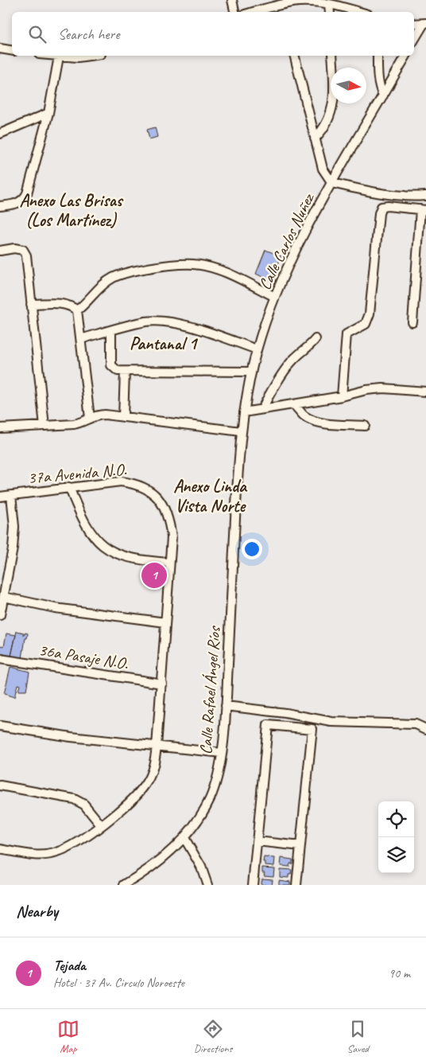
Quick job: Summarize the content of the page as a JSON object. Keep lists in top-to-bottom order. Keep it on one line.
{"streets":{"street":["Calle Carlos Nuñez","37a Avenida N.O.","36a Pasaje N.O.","Calle Rafael Ángel Ríos"]},"crossings":[["Calle Carlos Nuñez","Calle Rafael Ángel Ríos"],["37a Avenida N.O.","36a Pasaje N.O."]],"districts":["Anexo Las Brisas (Los Martínez)","Pantanal 1","Anexo Linda Vista Norte"],"north":"right","page":{"search":"Search here","pins":"1","heading":"Nearby","list":[{"mark":"1","name":"Tejada","note":"Hotel · 37 Av. Circulo Noroeste","value":"90 m"}],"nav":["Map","Directions","Saved"]}}
